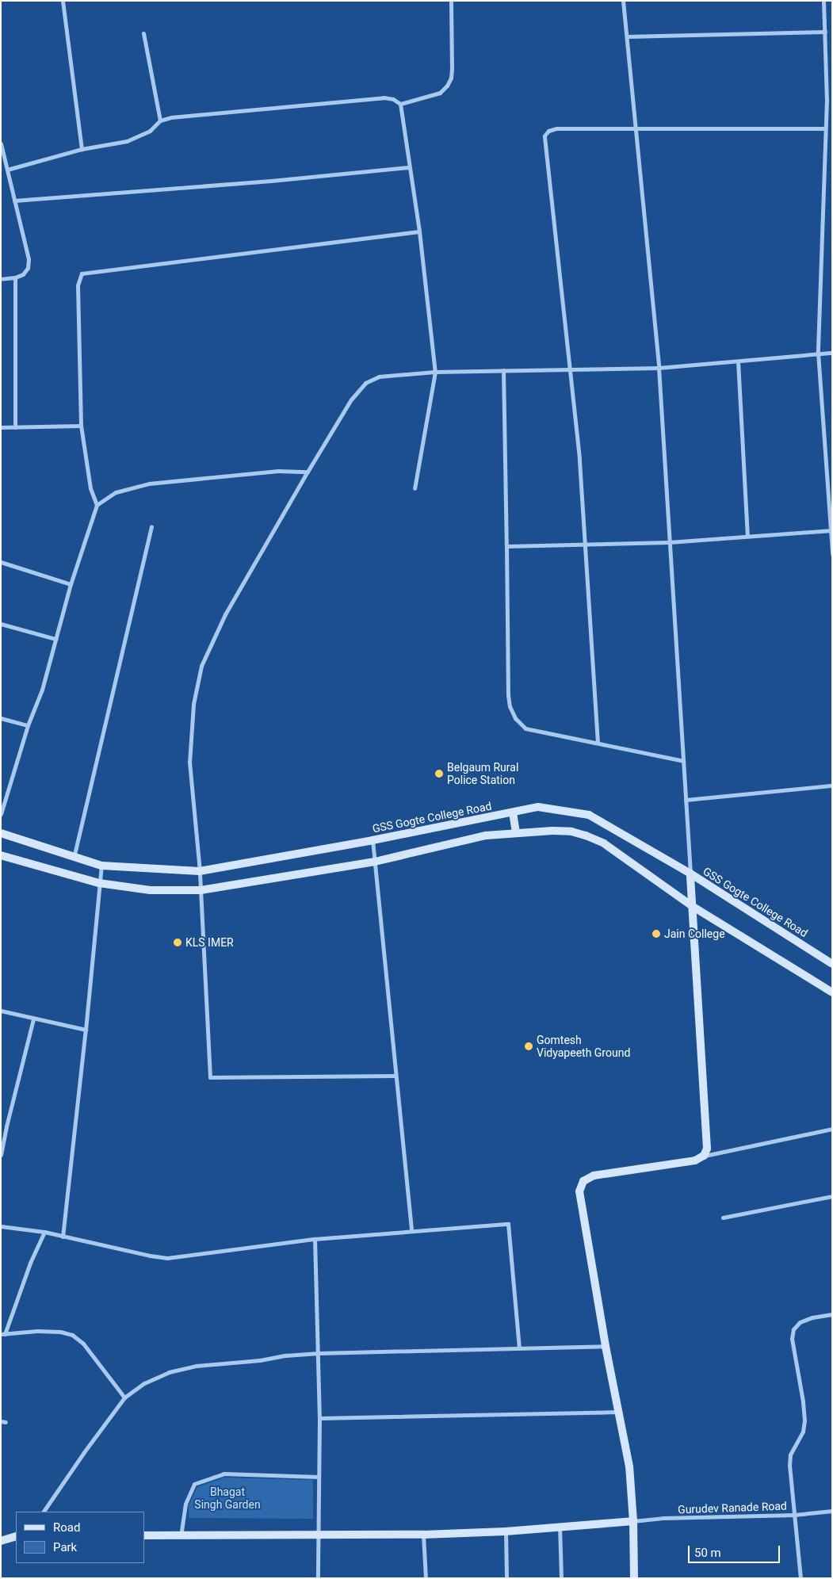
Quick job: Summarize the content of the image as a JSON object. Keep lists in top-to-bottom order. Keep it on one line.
{"streets":{"main road":["GSS Gogte College Road"],"street":["Gurudev Ranade Road"]},"parks":["Bhagat Singh Garden"],"places":["Belgaum Rural Police Station","Jain College","KLS IMER","Gomtesh Vidyapeeth Ground"],"legend":["Road","Park"],"scale_bar":"50 m"}
